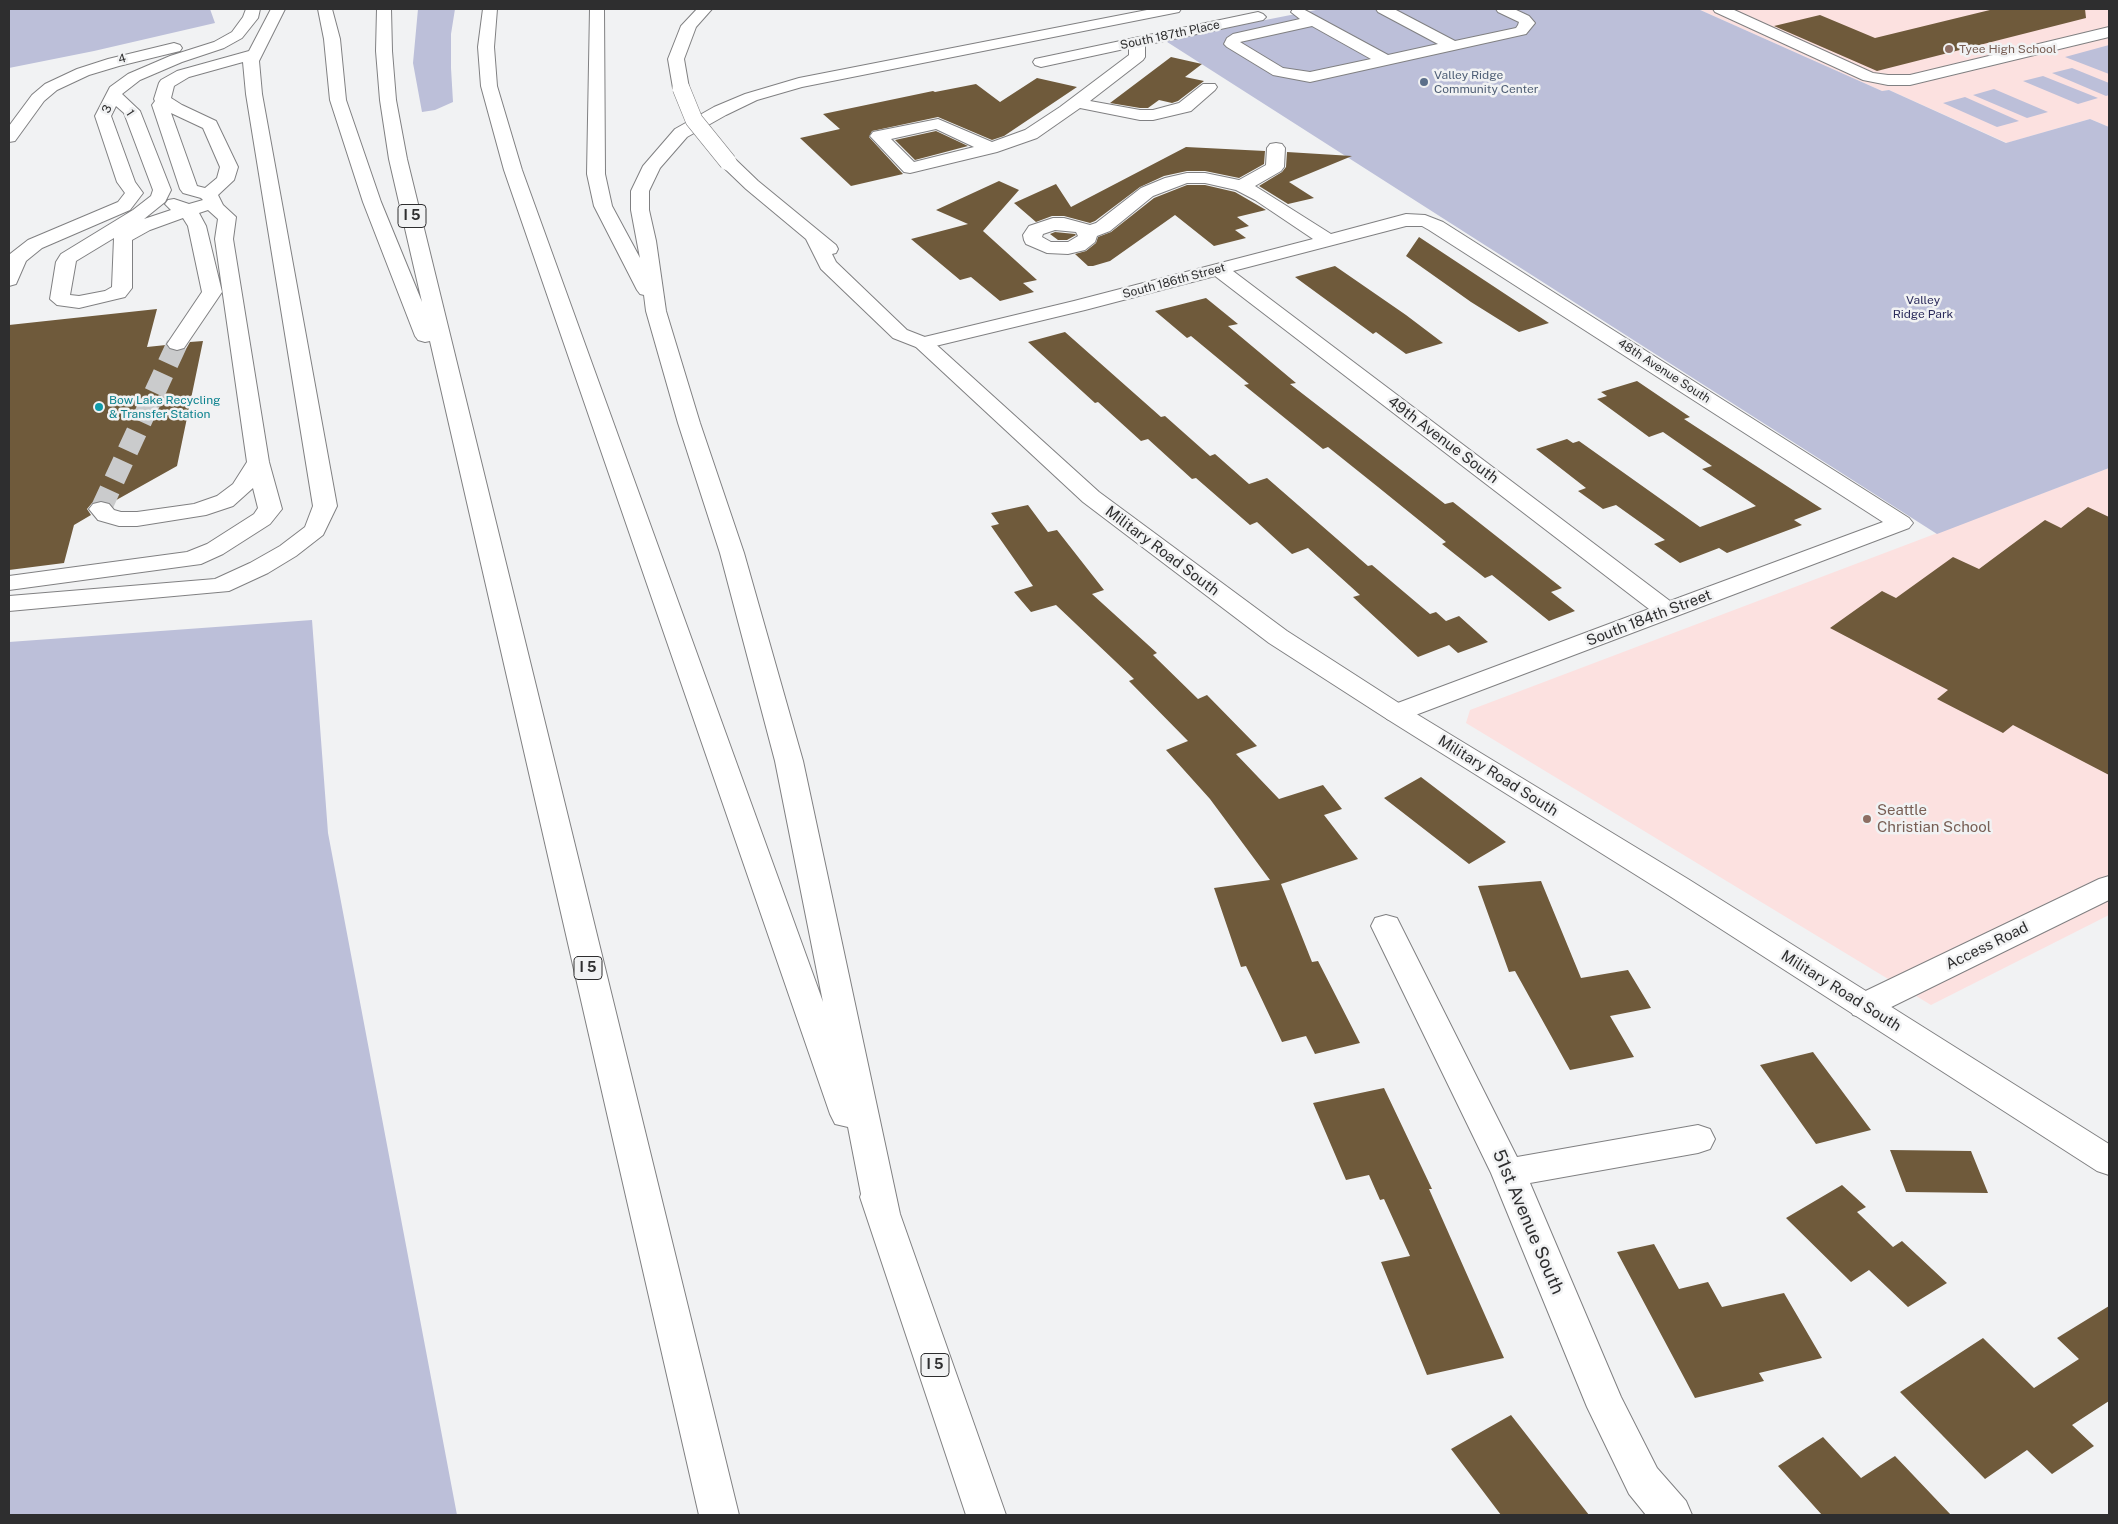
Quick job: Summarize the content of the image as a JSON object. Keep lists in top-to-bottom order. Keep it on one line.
{"streets":{"main road":["South 187th Place","4","3","1","I 5","South 186th Street","48th Avenue South","49th Avenue South","Military Road South","South 184th Street","Access Road","51st Avenue South"]},"crossings":[["3","1"],["South 186th Street","48th Avenue South"],["South 186th Street","49th Avenue South"],["South 186th Street","Military Road South"],["48th Avenue South","South 184th Street"],["49th Avenue South","South 184th Street"],["Military Road South","South 184th Street"],["Military Road South","Access Road"]],"parks":["Valley Ridge Park"],"places":["Tyee High School","Valley Ridge Community Center","Bow Lake Recycling & Transfer Station","Seattle Christian School"]}
